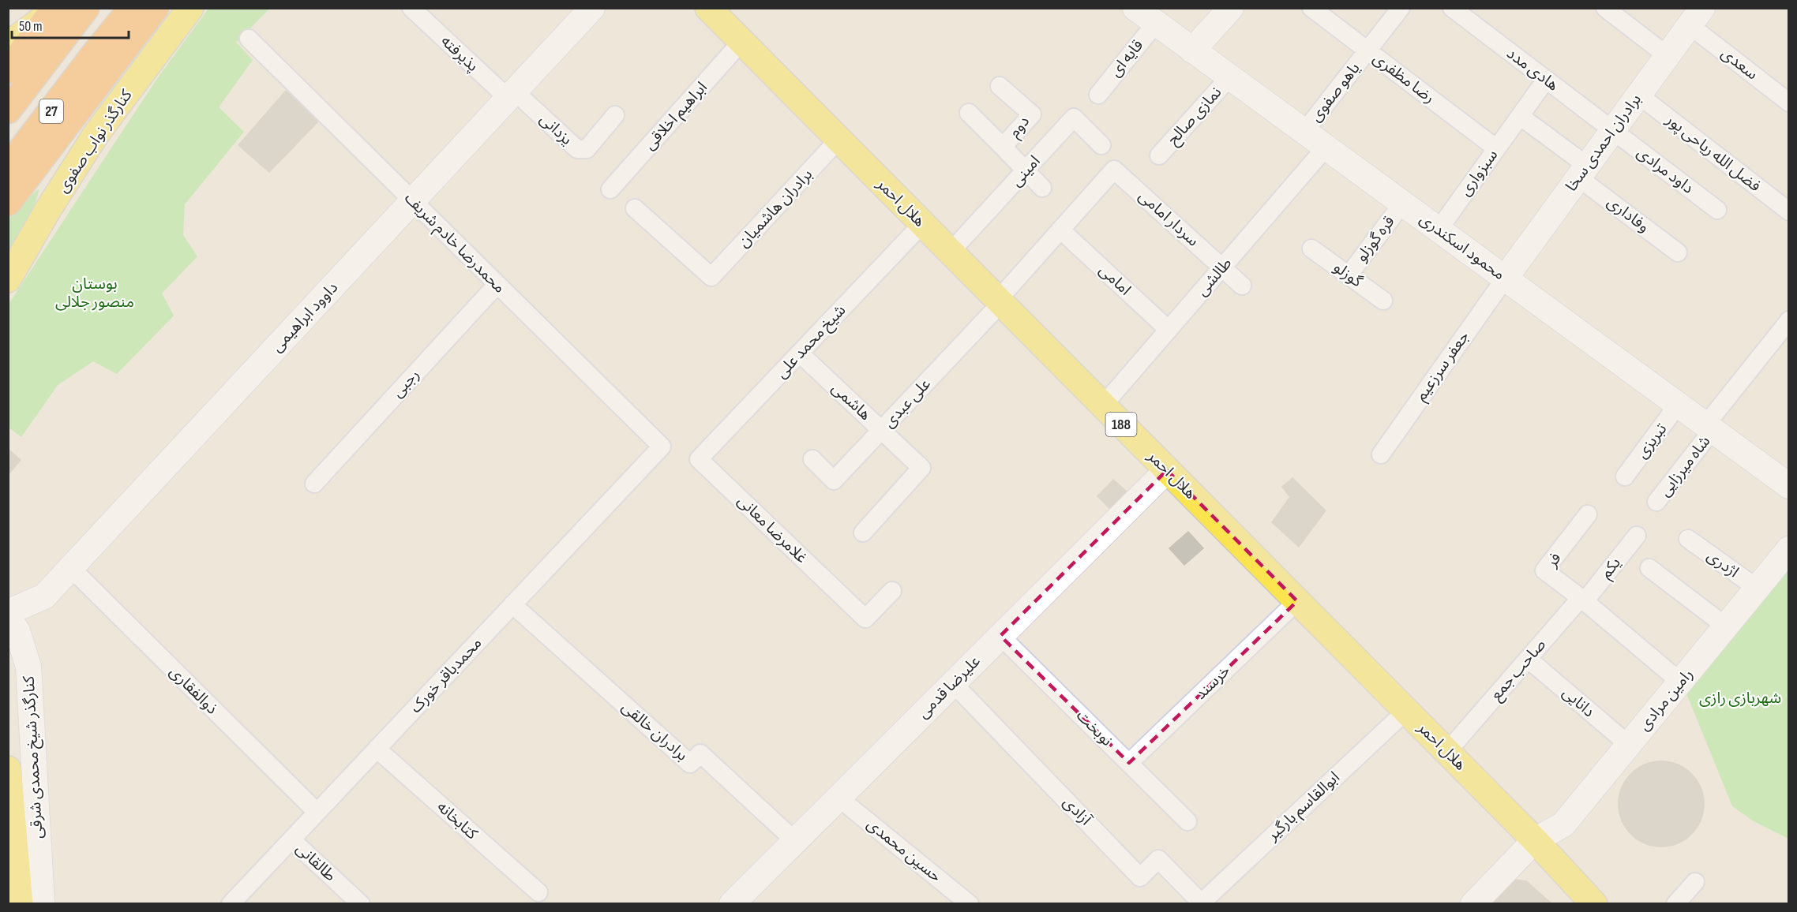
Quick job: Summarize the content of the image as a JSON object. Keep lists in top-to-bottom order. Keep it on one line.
{"streets":{"highway":["27"],"main road":["کنارگذر نواب صفوی","هلال احمر","188"],"street":["پذیرفته","قایه ای","سعدی","هادی مدد","رضا مظفری","یاهو صفوی","ابراهیم اخلاقی","نمازی صالح","دوم","یزدانی","برادران احمدی سخا","فضل الله ریاحی پور","داود مرادی","امینی","سبزواری","برادران هاشمیان","وفاداری","سردار امامی","قره گوزلو","محمدرضا خادم شریف","محمود اسکندری","گوزلو","طالشی","امامی","داوود ابراهیمی","شیخ محمد علی","جعفر سرزعیم","رجبی","هاشمی","علی عبدی","تبریزی","شاه میرزایی","غلامرضا معانی","فر","اژدری","یکم","صاحب جمع","محمدباقر خورک","خرسند","علیرضا قدمی","ذوالفقاری","رامین مرادی","دانایی","نوبخت","برادران خالقی","کنارگذر شیخ محمدی شرقی","ابوالقاسم بارگیر","آزادی","کتابخانه","حسین محمدی","طالقانی"]},"crossings":[["پذیرفته","یزدانی"],["پذیرفته","داوود ابراهیمی"],["قایه ای","محمود اسکندری"],["سعدی","برادران احمدی سخا"],["هادی مدد","برادران احمدی سخا"],["هادی مدد","داود مرادی"],["هادی مدد","سبزواری"],["رضا مظفری","یاهو صفوی"],["رضا مظفری","سبزواری"],["یاهو صفوی","محمود اسکندری"],["ابراهیم اخلاقی","هلال احمر"],["نمازی صالح","محمود اسکندری"],["دوم","امینی"],["یزدانی","داوود ابراهیمی"],["برادران احمدی سخا","فضل الله ریاحی پور"],["برادران احمدی سخا","داود مرادی"],["برادران احمدی سخا","وفاداری"],["برادران احمدی سخا","محمود اسکندری"],["برادران احمدی سخا","جعفر سرزعیم"],["امینی","هلال احمر"],["سبزواری","محمود اسکندری"],["هلال احمر","برادران هاشمیان"],["هلال احمر","طالشی"],["هلال احمر","شیخ محمد علی"],["هلال احمر","علی عبدی"],["هلال احمر","188"],["هلال احمر","خرسند"],["هلال احمر","علیرضا قدمی"],["هلال احمر","رامین مرادی"],["هلال احمر","ابوالقاسم بارگیر"],["سردار امامی","طالشی"],["سردار امامی","امامی"],["قره گوزلو","محمود اسکندری"],["قره گوزلو","گوزلو"],["محمدرضا خادم شریف","داوود ابراهیمی"],["محمدرضا خادم شریف","رجبی"],["محمدرضا خادم شریف","محمدباقر خورک"],["محمود اسکندری","طالشی"],["محمود اسکندری","جعفر سرزعیم"],["محمود اسکندری","تبریزی"],["محمود اسکندری","شاه میرزایی"],["طالشی","امامی"],["داوود ابراهیمی","ذوالفقاری"],["شیخ محمد علی","هاشمی"],["شیخ محمد علی","غلامرضا معانی"],["هاشمی","علی عبدی"],["188","رامین مرادی"],["فر","یکم"],["فر","صاحب جمع"],["اژدری","رامین مرادی"],["یکم","صاحب جمع"],["صاحب جمع","دانایی"],["محمدباقر خورک","ذوالفقاری"],["محمدباقر خورک","برادران خالقی"],["محمدباقر خورک","کتابخانه"],["محمدباقر خورک","طالقانی"],["خرسند","نوبخت"],["علیرضا قدمی","نوبخت"],["علیرضا قدمی","برادران خالقی"],["علیرضا قدمی","آزادی"],["علیرضا قدمی","حسین محمدی"],["رامین مرادی","دانایی"],["ابوالقاسم بارگیر","آزادی"]],"parks":["بوستان منصور جلالی","شهربازی رازی"],"scale_bar":"50 m"}
